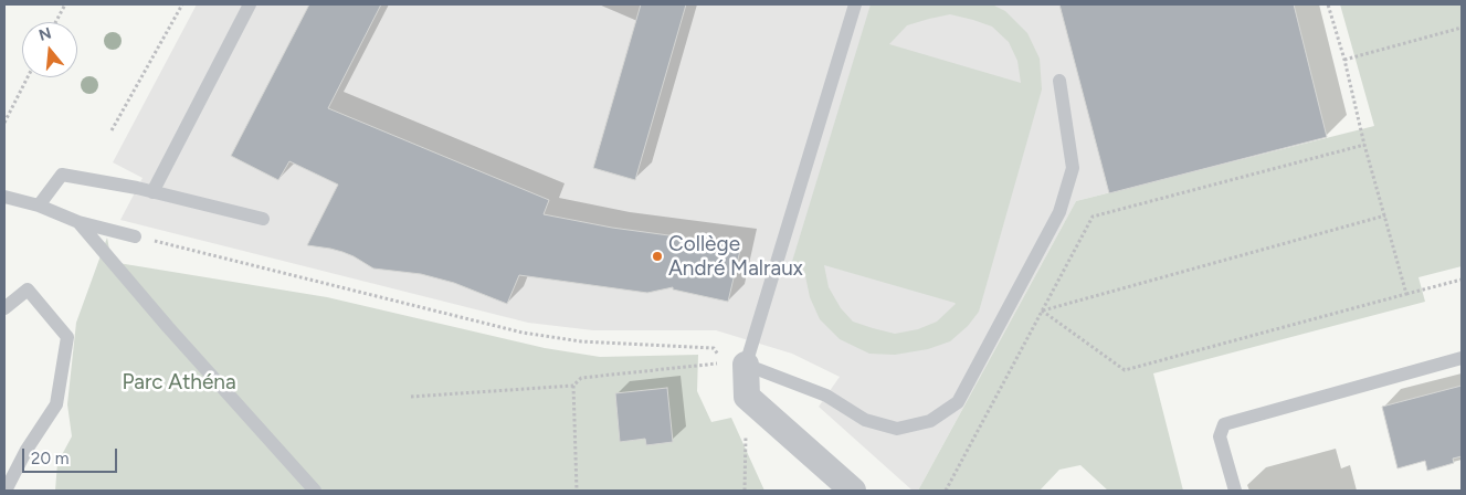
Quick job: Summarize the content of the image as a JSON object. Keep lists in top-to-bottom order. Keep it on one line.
{"parks":["Parc Athéna"],"places":["Collège André Malraux"],"scale_bar":"20 m","north":"top"}
